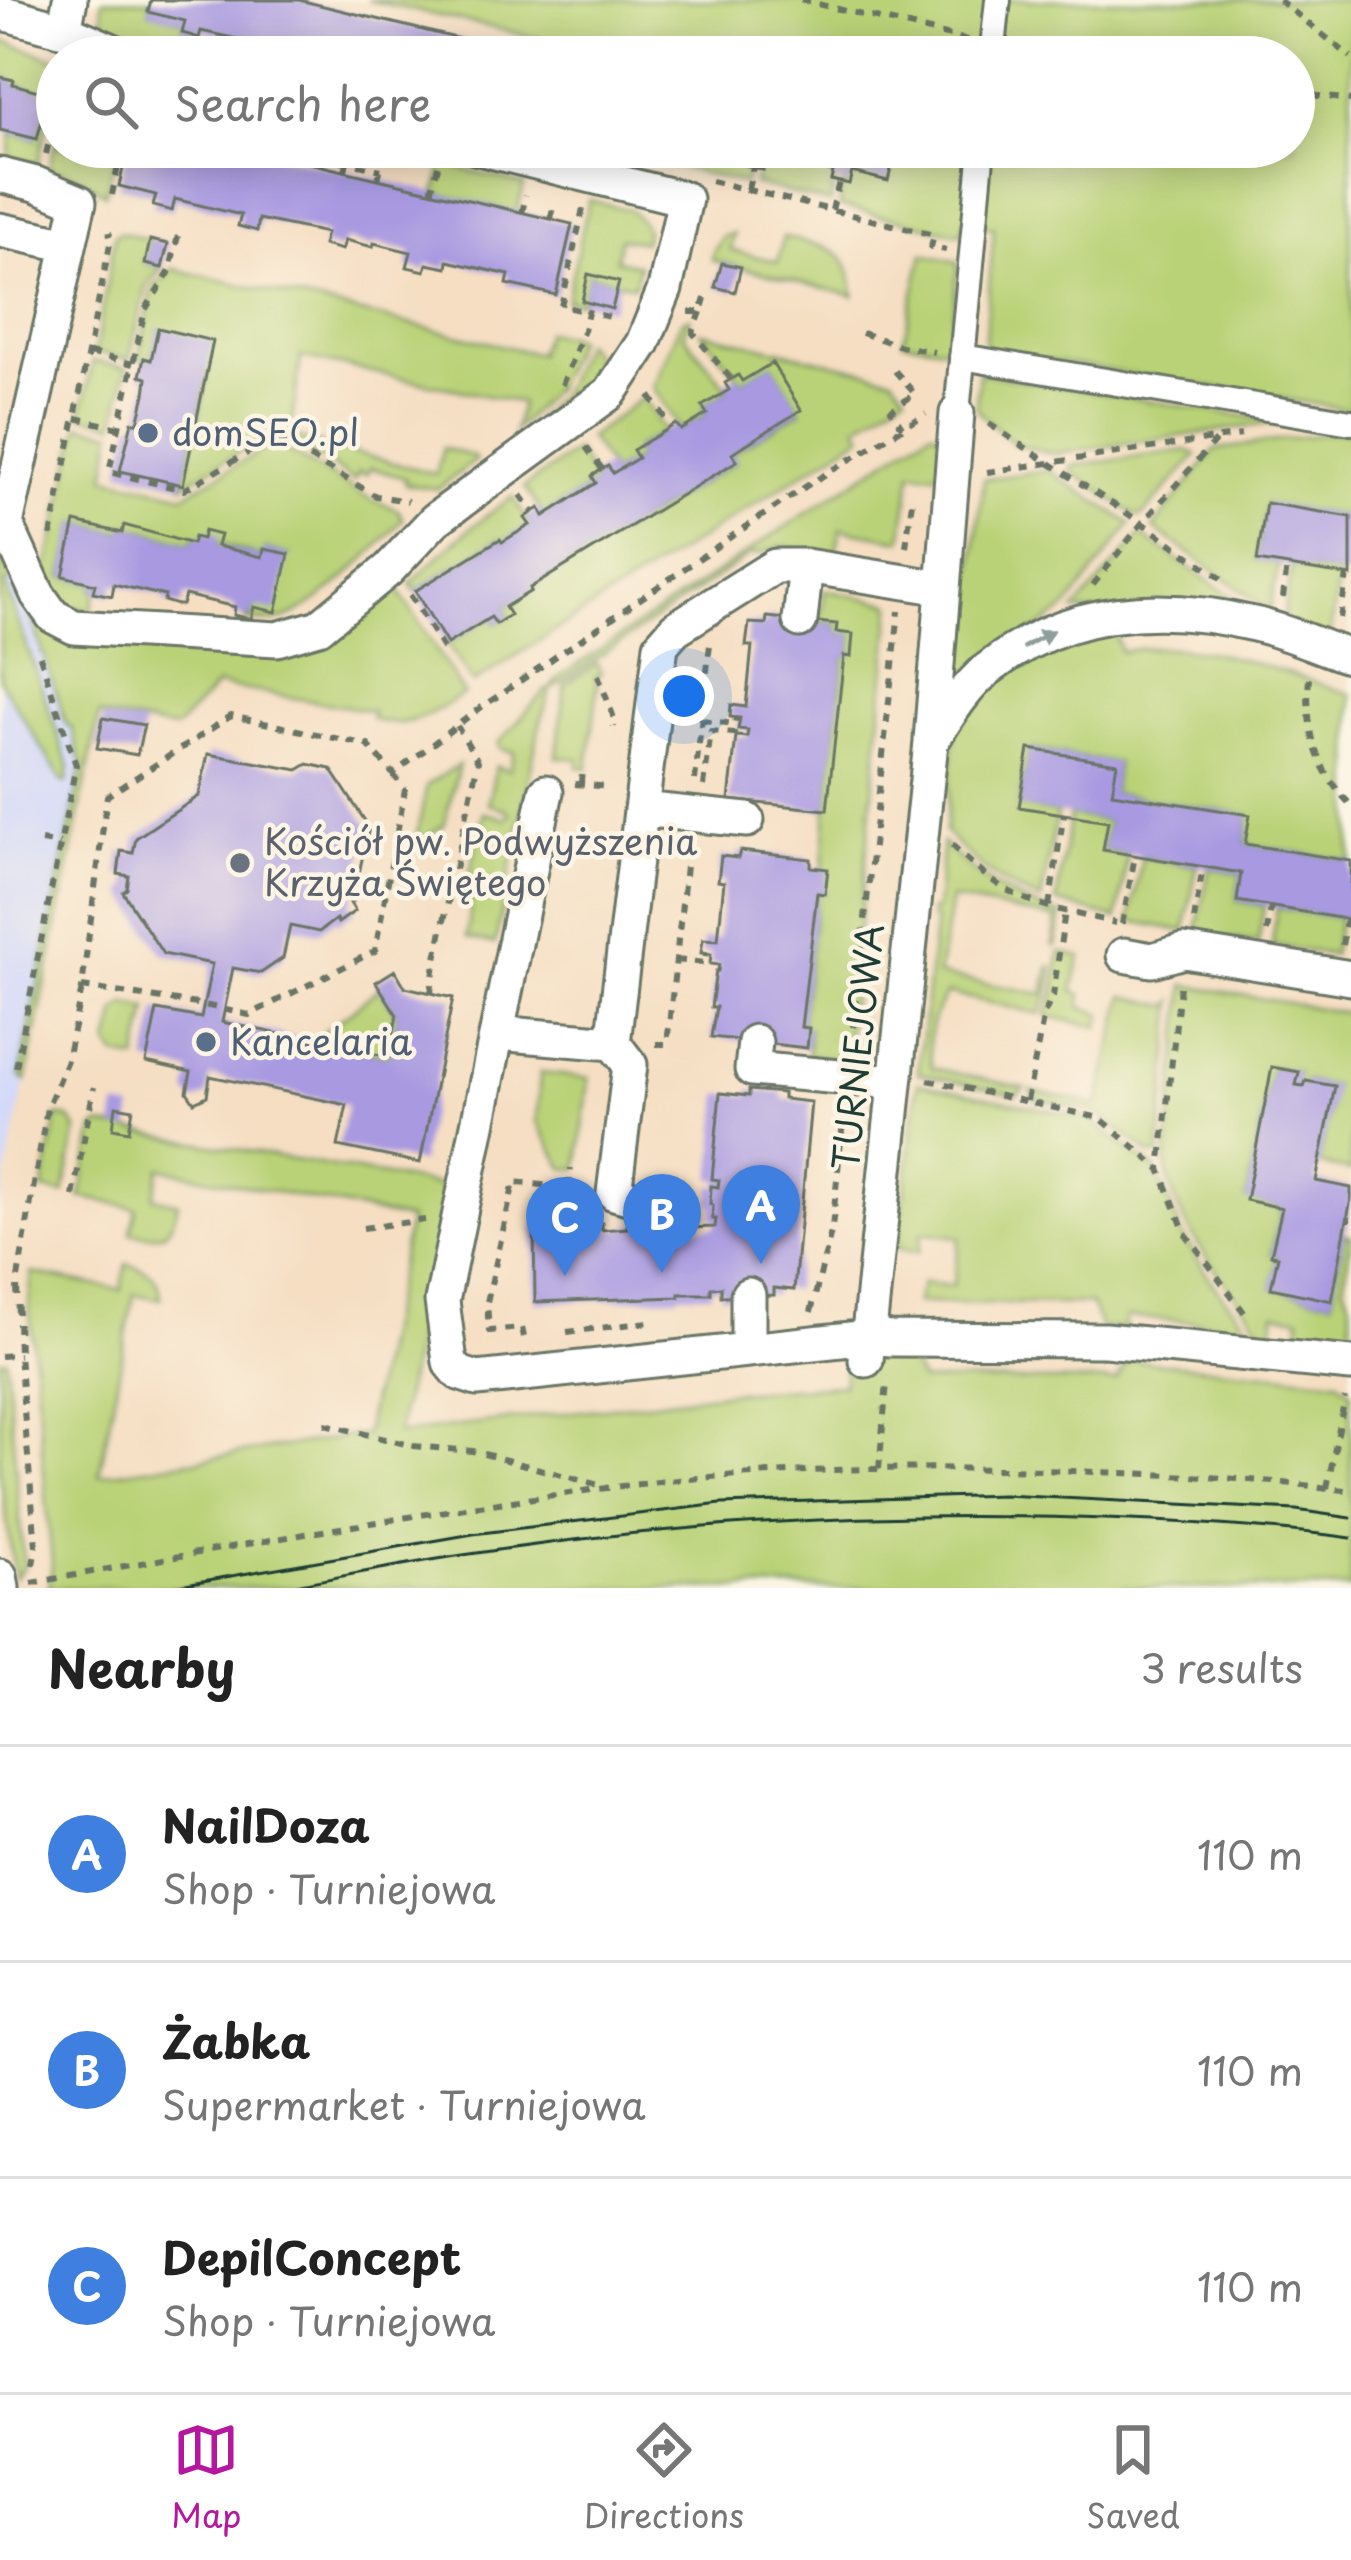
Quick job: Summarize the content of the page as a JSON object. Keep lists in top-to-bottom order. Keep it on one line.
{"streets":{"street":["TURNIEJOWA"]},"places":["domSEO.pl","Kościół pw. Podwyższenia Krzyża Świętego","Kancelaria"],"page":{"search":"Search here","pins":["A","B","C"],"heading":["Nearby","3 results"],"list":[{"mark":"A","name":"NailDoza","note":"Shop · Turniejowa","value":"110 m"},{"mark":"B","name":"Żabka","note":"Supermarket · Turniejowa","value":"110 m"},{"mark":"C","name":"DepilConcept","note":"Shop · Turniejowa","value":"110 m"}],"nav":["Map","Directions","Saved"]}}
